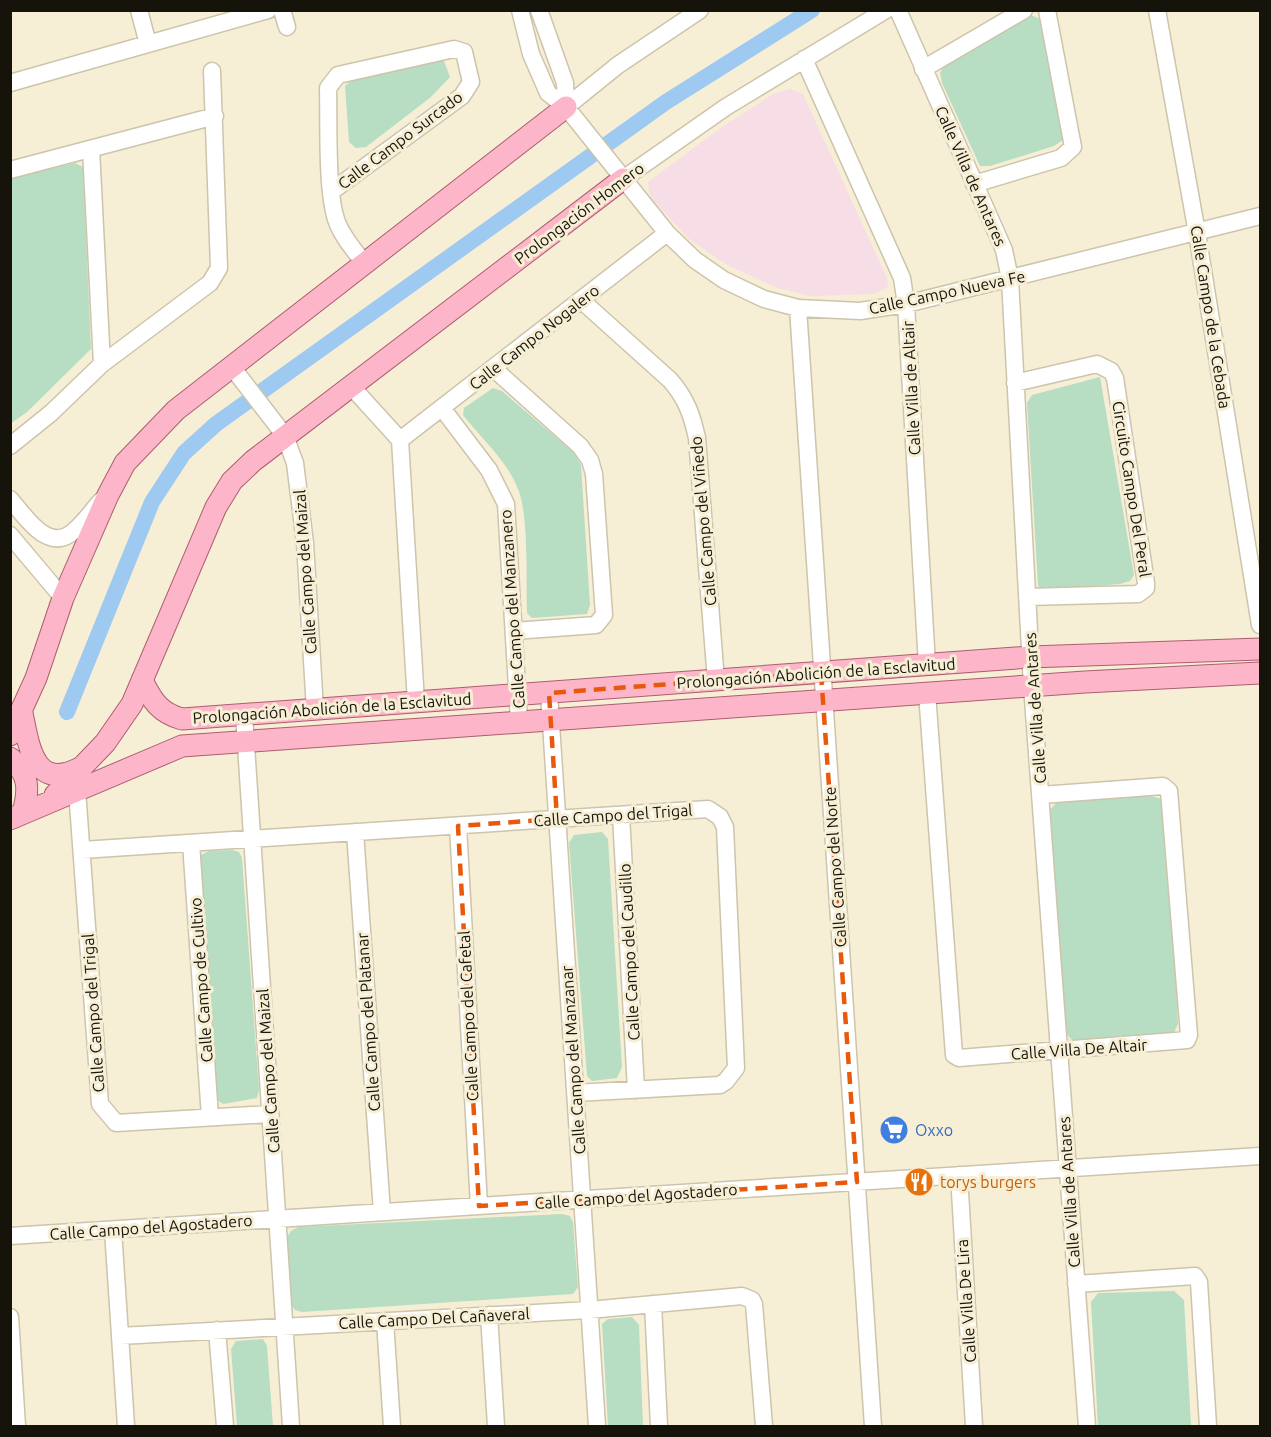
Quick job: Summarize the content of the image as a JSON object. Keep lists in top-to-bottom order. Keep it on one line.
{"streets":{"main road":["Prolongación Homero","Prolongación Abolición de la Esclavitud"],"street":["Calle Campo Surcado","Calle Villa de Antares","Calle Campo Nueva Fe","Calle Campo de la Cebada","Calle Campo Nogalero","Calle Villa de Altair","Circuito Campo Del Peral","Calle Campo del Viñedo","Calle Campo del Maizal","Calle Campo del Manzanero","Calle Campo del Trigal","Calle Campo del Norte","Calle Campo del Caudillo","Calle Campo de Cultivo","Calle Campo del Cafetal","Calle Campo del Platanar","Calle Villa De Altair","Calle Campo del Manzanar","Calle Campo del Agostadero","Calle Villa De Lira","Calle Campo Del Cañaveral"]},"crossings":[["Calle Villa de Antares","Calle Campo Nueva Fe"],["Calle Villa de Antares","Circuito Campo Del Peral"],["Calle Villa de Antares","Prolongación Abolición de la Esclavitud"],["Calle Villa de Antares","Calle Villa De Altair"],["Calle Villa de Antares","Calle Campo del Agostadero"],["Prolongación Homero","Calle Campo Nueva Fe"],["Prolongación Homero","Calle Villa de Altair"],["Prolongación Homero","Calle Campo del Maizal"],["Calle Campo Nueva Fe","Calle Campo de la Cebada"],["Calle Campo Nueva Fe","Calle Campo Nogalero"],["Calle Campo Nueva Fe","Calle Villa de Altair"],["Calle Campo Nueva Fe","Calle Campo del Norte"],["Calle Campo Nogalero","Calle Campo del Viñedo"],["Calle Campo Nogalero","Calle Campo del Manzanero"],["Calle Villa de Altair","Prolongación Abolición de la Esclavitud"],["Calle Campo del Viñedo","Prolongación Abolición de la Esclavitud"],["Calle Campo del Maizal","Prolongación Abolición de la Esclavitud"],["Calle Campo del Maizal","Calle Campo del Trigal"],["Calle Campo del Maizal","Calle Campo del Agostadero"],["Calle Campo del Maizal","Calle Campo Del Cañaveral"],["Calle Campo del Manzanero","Prolongación Abolición de la Esclavitud"],["Prolongación Abolición de la Esclavitud","Calle Campo del Trigal"],["Prolongación Abolición de la Esclavitud","Calle Campo del Norte"],["Prolongación Abolición de la Esclavitud","Calle Villa De Altair"],["Prolongación Abolición de la Esclavitud","Calle Campo del Manzanar"],["Calle Campo del Trigal","Calle Campo del Caudillo"],["Calle Campo del Trigal","Calle Campo de Cultivo"],["Calle Campo del Trigal","Calle Campo del Cafetal"],["Calle Campo del Trigal","Calle Campo del Platanar"],["Calle Campo del Trigal","Calle Campo del Manzanar"],["Calle Campo del Norte","Calle Campo del Agostadero"],["Calle Campo del Cafetal","Calle Campo del Agostadero"],["Calle Campo del Platanar","Calle Campo del Agostadero"],["Calle Campo del Manzanar","Calle Campo del Agostadero"],["Calle Campo del Manzanar","Calle Campo Del Cañaveral"],["Calle Campo del Agostadero","Calle Villa De Lira"]],"places":{"supermarket":["Oxxo"],"restaurant":["torys burgers"]}}
